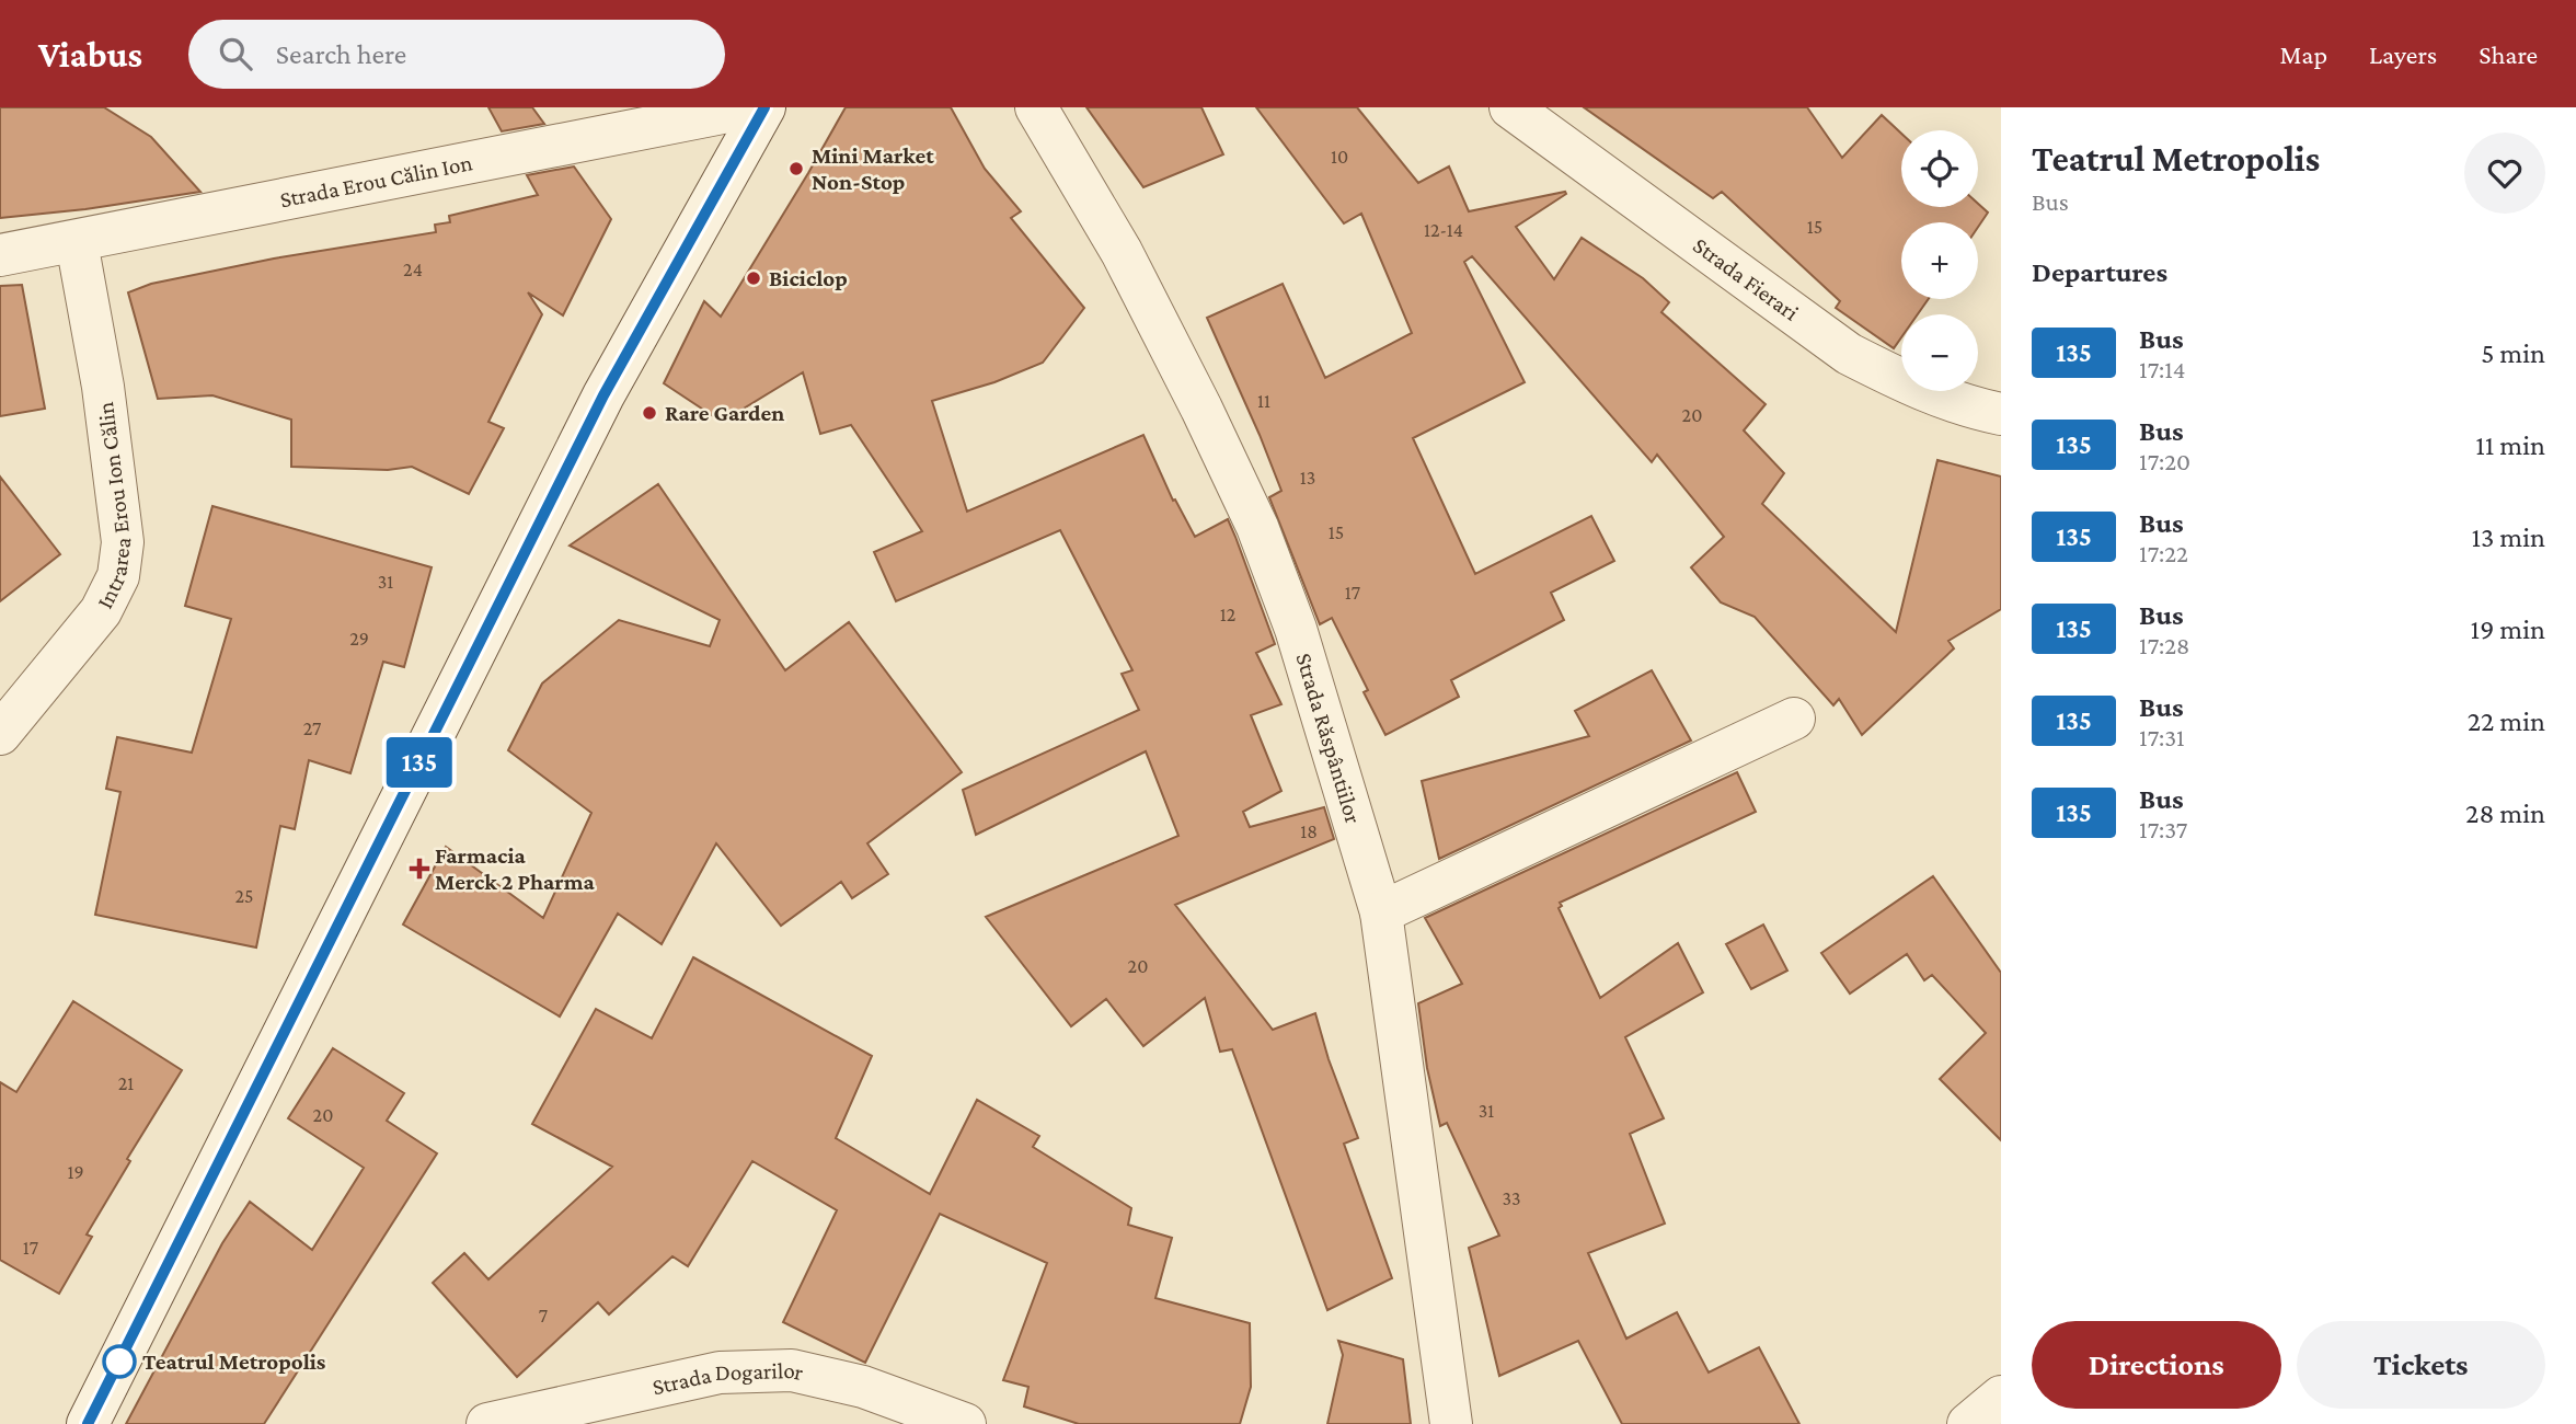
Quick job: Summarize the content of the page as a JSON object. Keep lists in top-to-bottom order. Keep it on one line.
{"streets":{"street":["Strada Erou Călin Ion","Strada Fierari","Intrarea Erou Ion Călin","Strada Răspântiilor","Strada Dogarilor"]},"crossings":[["Strada Erou Călin Ion","Intrarea Erou Ion Călin"]],"places":{"other":["Mini Market Non-Stop","Biciclop","Rare Garden","Teatrul Metropolis"],"health":["Farmacia Merck 2 Pharma"]},"lines":["bus line 135"],"house_numbers":["10","15","12-14","24","11","20","13","15","31","17","12","29","27","18","25","20","21","31","20","19","33","17","7"],"page":{"header":"Viabus","search":"Search here","nav":["Map","Layers","Share"],"on_map":"135","heading":[["Teatrul Metropolis","Bus"],"Departures"],"map_buttons":["+","−"],"list":[{"mark":"135","name":"Bus","note":"17:14","value":"5 min"},{"mark":"135","name":"Bus","note":"17:20","value":"11 min"},{"mark":"135","name":"Bus","note":"17:22","value":"13 min"},{"mark":"135","name":"Bus","note":"17:28","value":"19 min"},{"mark":"135","name":"Bus","note":"17:31","value":"22 min"},{"mark":"135","name":"Bus","note":"17:37","value":"28 min"}],"buttons":["Directions","Tickets"]}}
